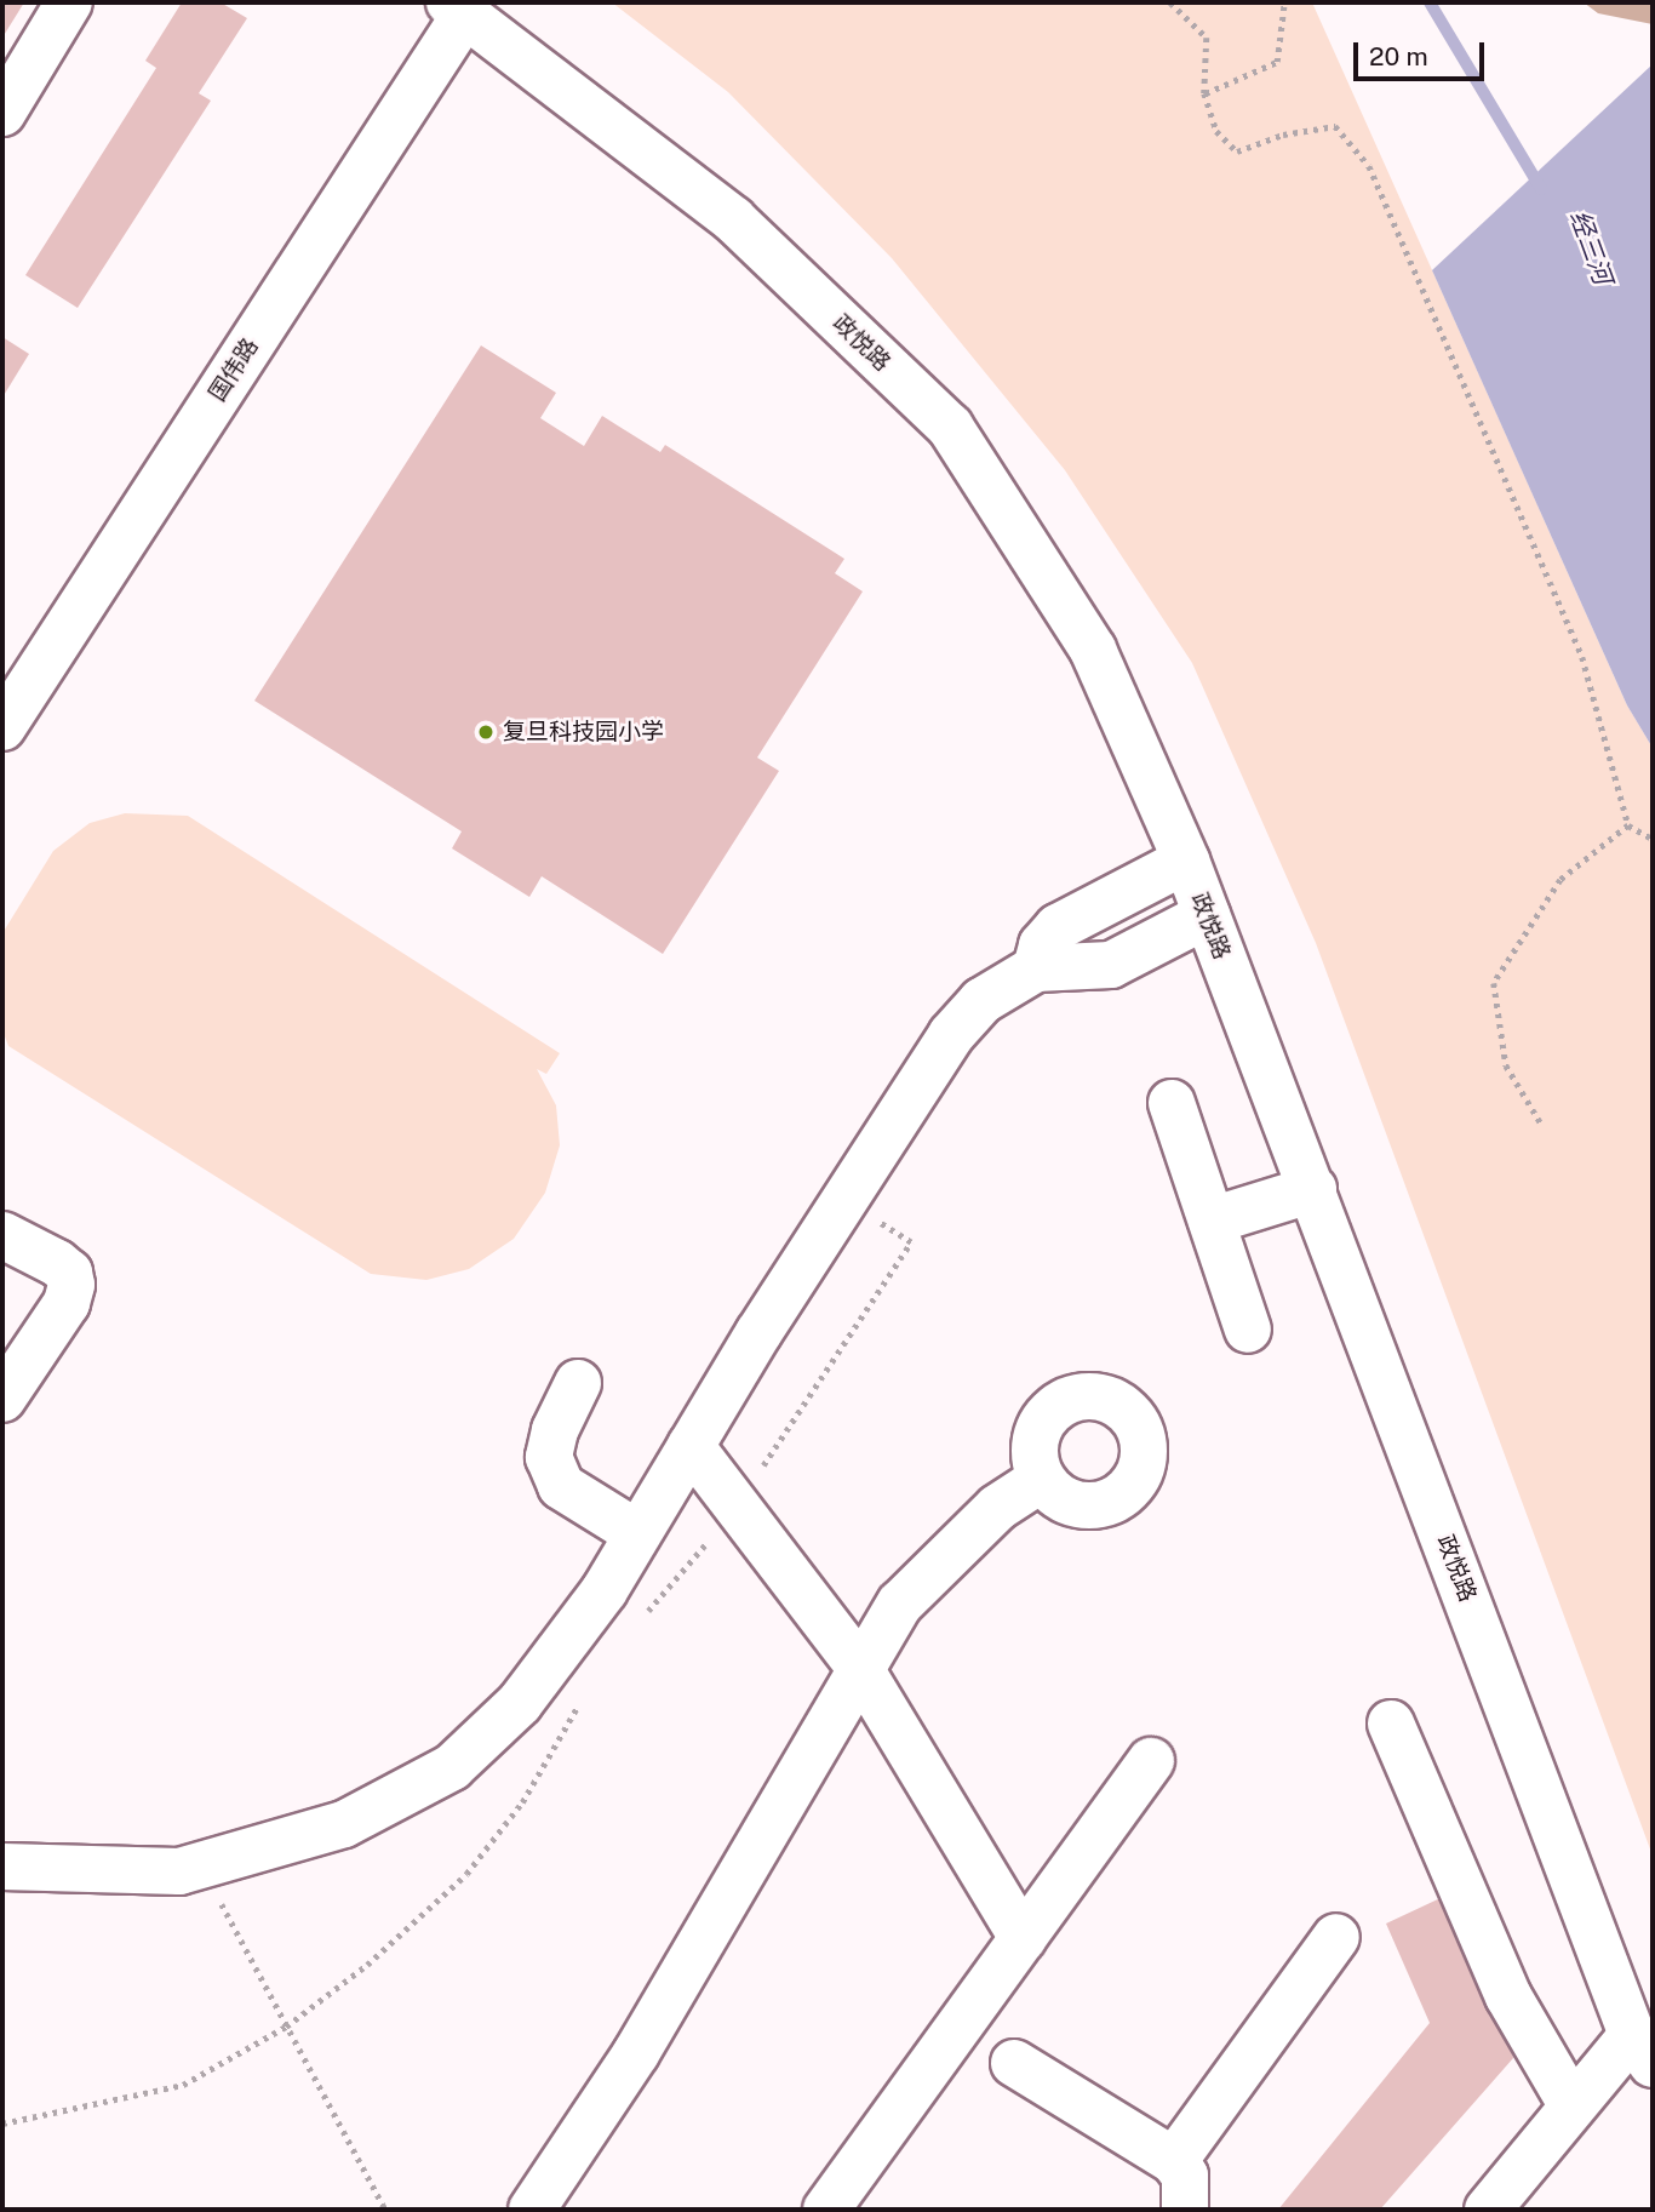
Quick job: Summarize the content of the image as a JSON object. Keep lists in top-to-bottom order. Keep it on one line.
{"streets":{"street":["政悦路","国伟路"]},"crossings":[["政悦路","国伟路"]],"water":["经三河"],"places":["复旦科技园小学"],"scale_bar":"20 m"}
